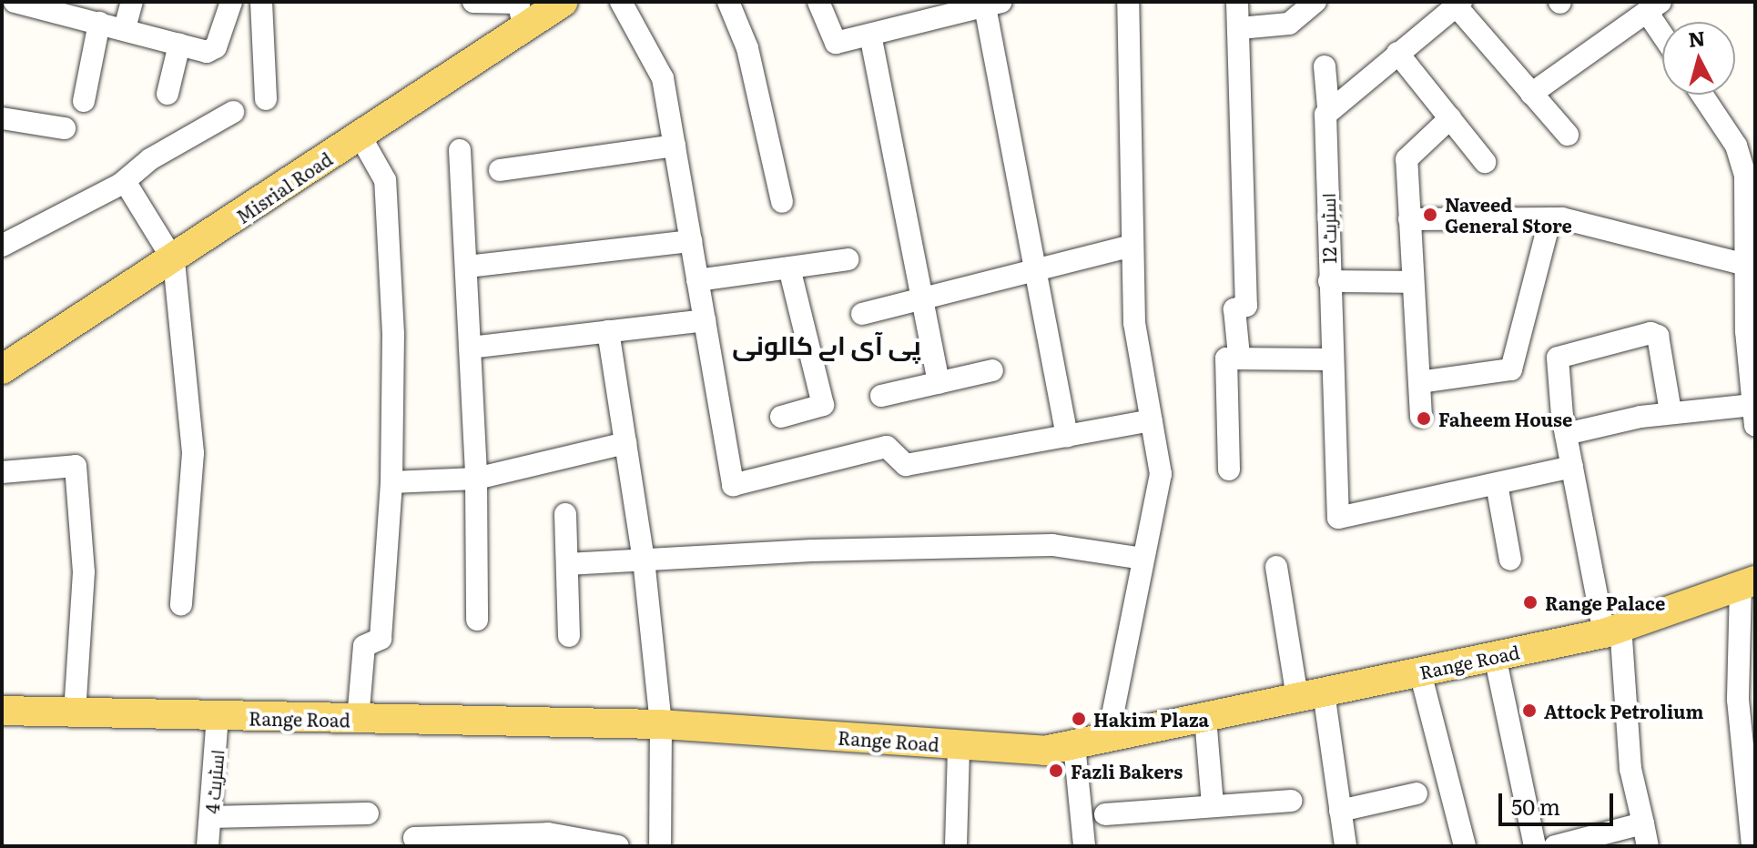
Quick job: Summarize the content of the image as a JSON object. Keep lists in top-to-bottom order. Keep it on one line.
{"streets":{"main road":["Misrial Road","Range Road"],"street":["اسٹریٹ 12","اسٹریٹ 4"]},"crossings":[["Range Road","اسٹریٹ 4"]],"districts":["پی آی اے کالونی"],"places":["Naveed General Store","Faheem House","Range Palace","Attock Petrolium","Hakim Plaza","Fazli Bakers"],"scale_bar":"50 m","north":"top"}
